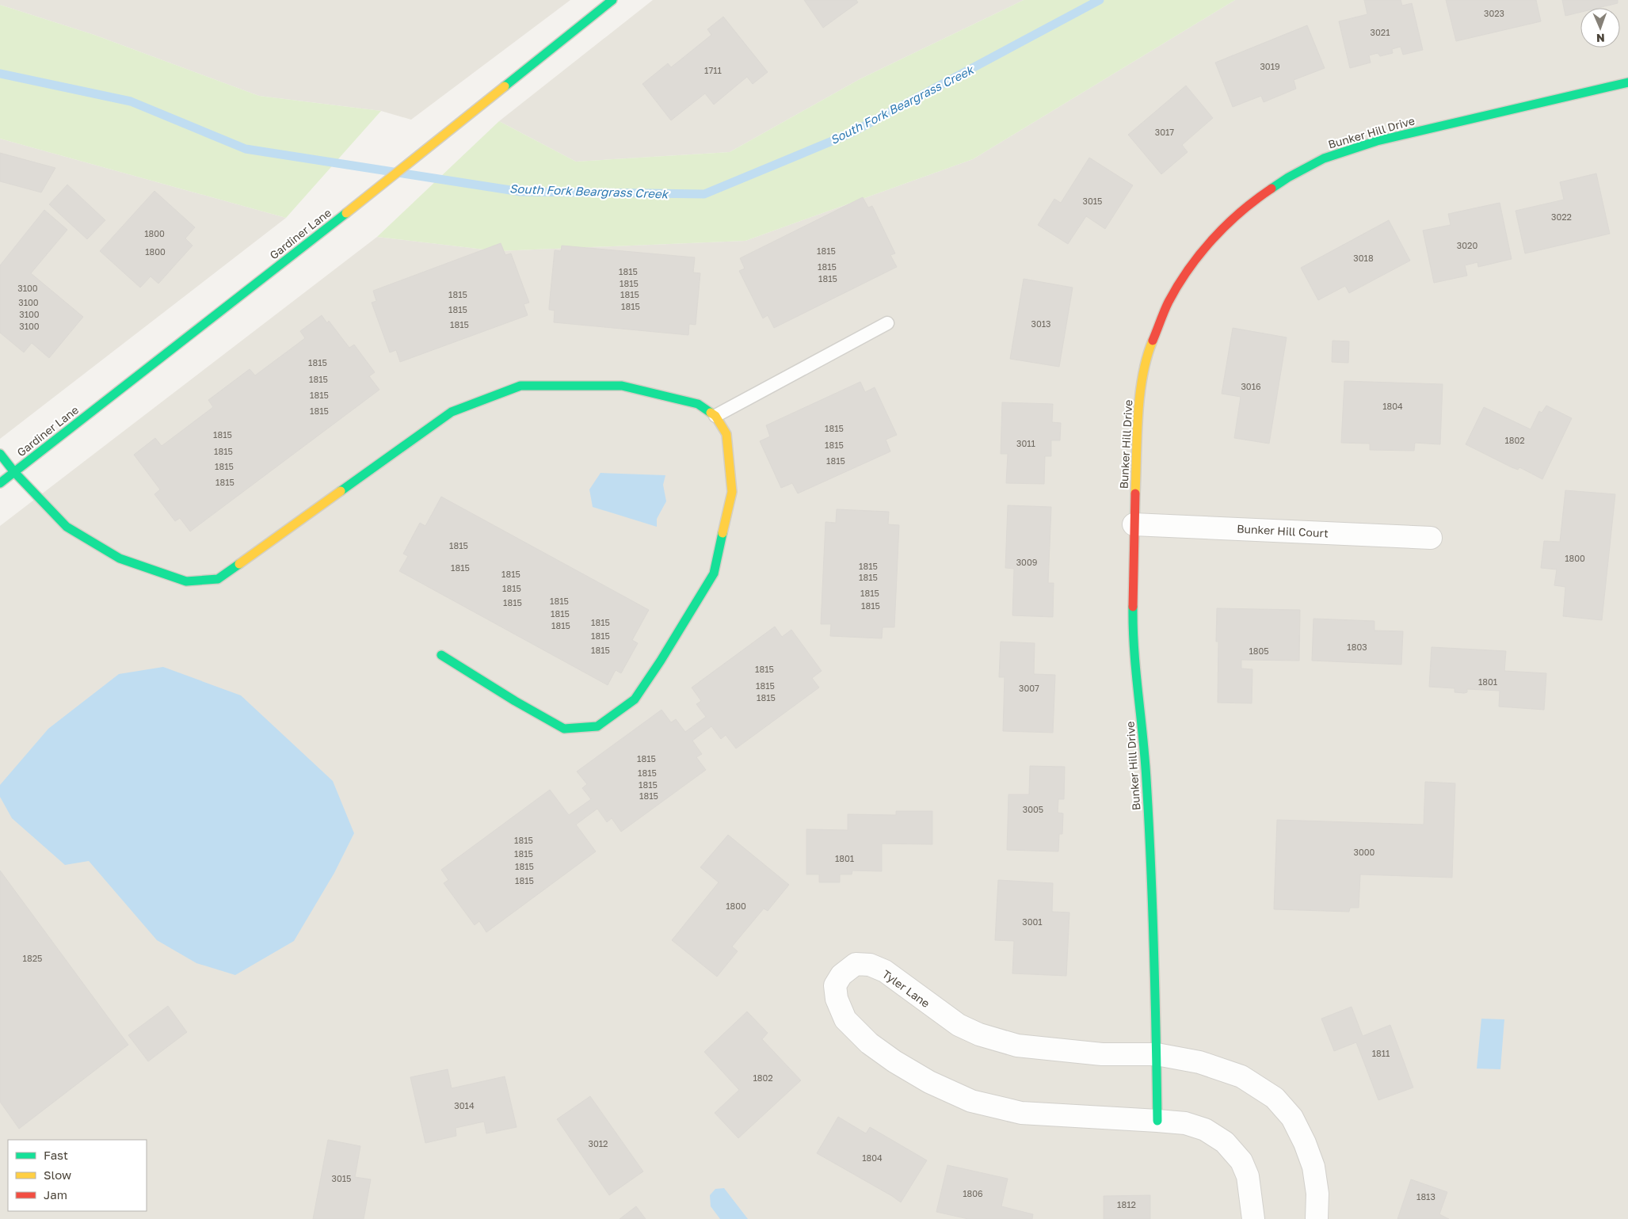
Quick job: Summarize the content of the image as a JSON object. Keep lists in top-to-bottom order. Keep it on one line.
{"streets":{"street":["Bunker Hill Drive","Gardiner Lane","Bunker Hill Court","Tyler Lane"]},"crossings":[["Bunker Hill Drive","Bunker Hill Court"],["Bunker Hill Drive","Tyler Lane"]],"water":["South Fork Beargrass Creek"],"house_numbers":["3023","3021","3019","1711","3017","3015","3022","1800","3020","1815","1800","3018","1815","1815","1815","1815","3100","1815","1815","3100","1815","1815","3100","3013","1815","3100","1815","1815","3016","1815","1804","1815","1815","1815","1802","3011","1815","1815","1815","1815","1815","1815","1800","3009","1815","1815","1815","1815","1815","1815","1815","1815","1815","1815","1815","1815","1815","1803","1815","1805","1815","1801","1815","3007","1815","1815","1815","1815","1815","3005","1815","3000","1815","1801","1815","1815","1800","3001","1825","1811","1802","3014","3012","1804","3015","1806","1813","1812"],"legend":["Fast","Slow","Jam"],"north":"bottom"}
